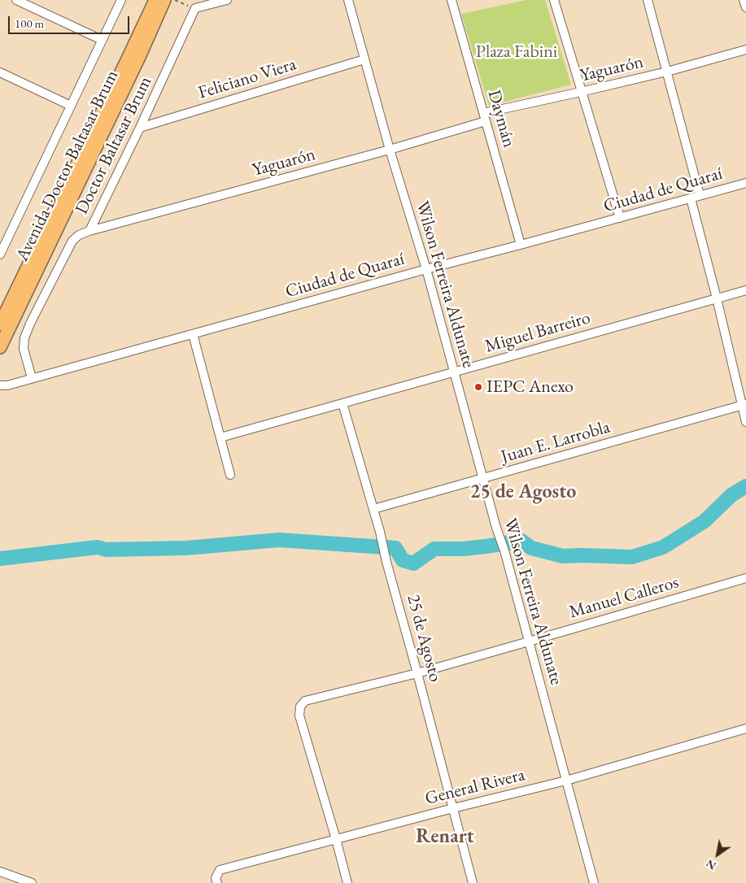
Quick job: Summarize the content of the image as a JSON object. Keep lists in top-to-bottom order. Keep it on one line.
{"streets":{"main road":["Avenida Doctor Baltasar Brum"],"street":["Yaguarón","Feliciano Viera","Daymán","Doctor Baltasar Brum","Ciudad de Quaraí","Wilson Ferreira Aldunate","Miguel Barreiro","Juan E. Larrobla","Manuel Calleros","25 de Agosto","General Rivera"]},"crossings":[["Yaguarón","Daymán"],["Yaguarón","Doctor Baltasar Brum"],["Yaguarón","Wilson Ferreira Aldunate"],["Feliciano Viera","Doctor Baltasar Brum"],["Feliciano Viera","Wilson Ferreira Aldunate"],["Daymán","Ciudad de Quaraí"],["Doctor Baltasar Brum","Ciudad de Quaraí"],["Ciudad de Quaraí","Wilson Ferreira Aldunate"],["Wilson Ferreira Aldunate","Miguel Barreiro"],["Wilson Ferreira Aldunate","Juan E. Larrobla"],["Wilson Ferreira Aldunate","Manuel Calleros"],["Wilson Ferreira Aldunate","General Rivera"],["Miguel Barreiro","25 de Agosto"],["Juan E. Larrobla","25 de Agosto"],["Manuel Calleros","25 de Agosto"],["Manuel Calleros","General Rivera"],["25 de Agosto","General Rivera"]],"districts":["25 de Agosto","Renart"],"parks":["Plaza Fabini"],"places":["IEPC Anexo"],"scale_bar":"100 m","north":"bottom left"}
